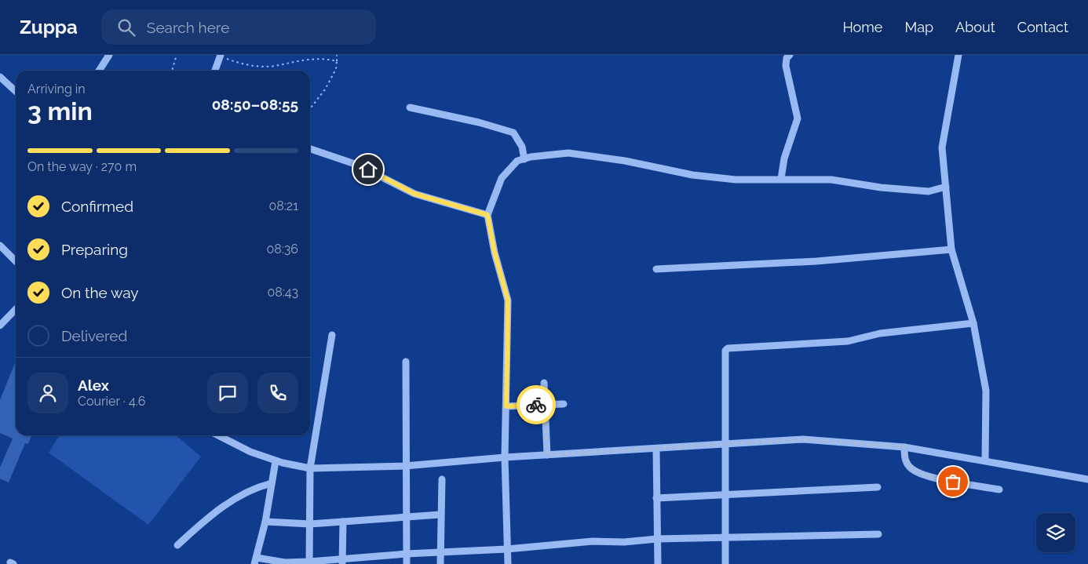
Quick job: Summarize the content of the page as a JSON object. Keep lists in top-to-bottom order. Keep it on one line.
{"page":{"header":"Zuppa","search":"Search here","nav":["Home","Map","About","Contact"],"heading":["3 min","Arriving in","08:50–08:55"],"panel":["Alex","Courier · 4.6"],"bar":"On the way · 270 m","list":[["Confirmed","08:21"],["Preparing","08:36"],["On the way","08:43"],"Delivered"]}}
